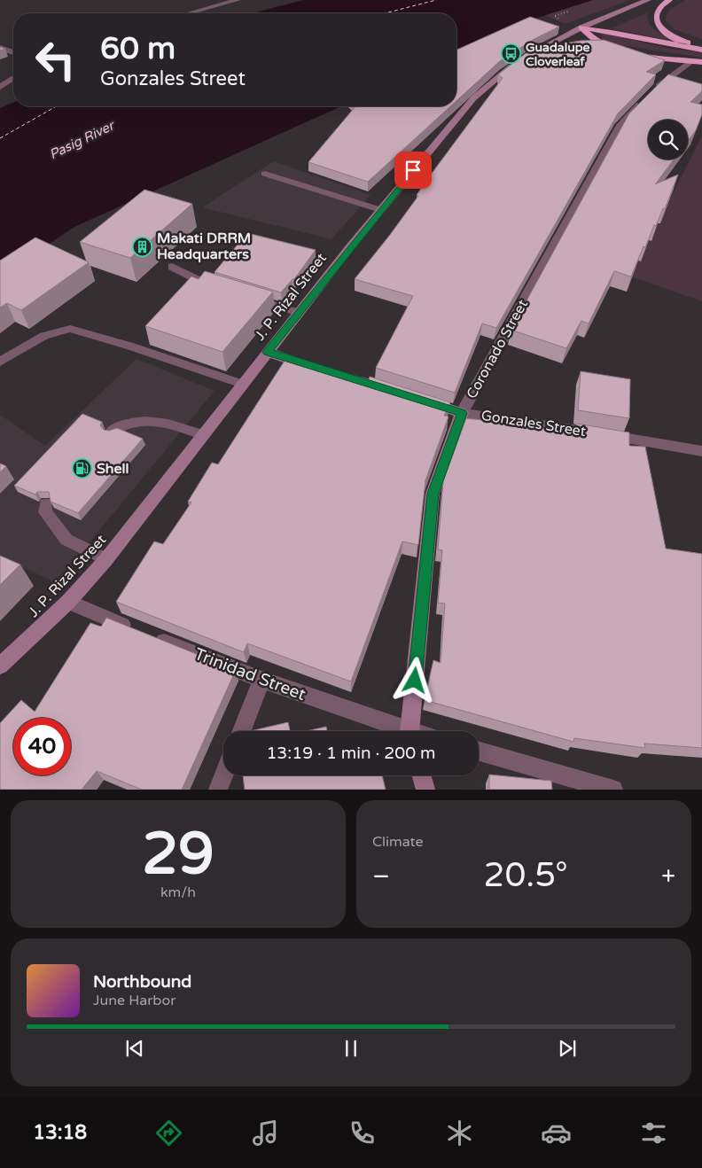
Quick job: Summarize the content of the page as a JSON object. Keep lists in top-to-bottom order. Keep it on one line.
{"streets":{"main road":["J. P. Rizal Street","Coronado Street","Gonzales Street"],"street":["Trinidad Street"]},"crossings":[["J. P. Rizal Street","Trinidad Street"],["Coronado Street","Gonzales Street"]],"water":["Pasig River"],"places":{"bus stop":["Guadalupe Cloverleaf"],"building":["Makati DRRM Headquarters"],"fuel station":["Shell"]},"page":{"turn":["60 m","Gonzales Street"],"limit":"40","trip":"13:19 · 1 min · 200 m","tile":[["29","km/h"],"Climate"],"heat":["−","20.5°","+"],"song":["Northbound","June Harbor"],"tabs":"13:18"}}
